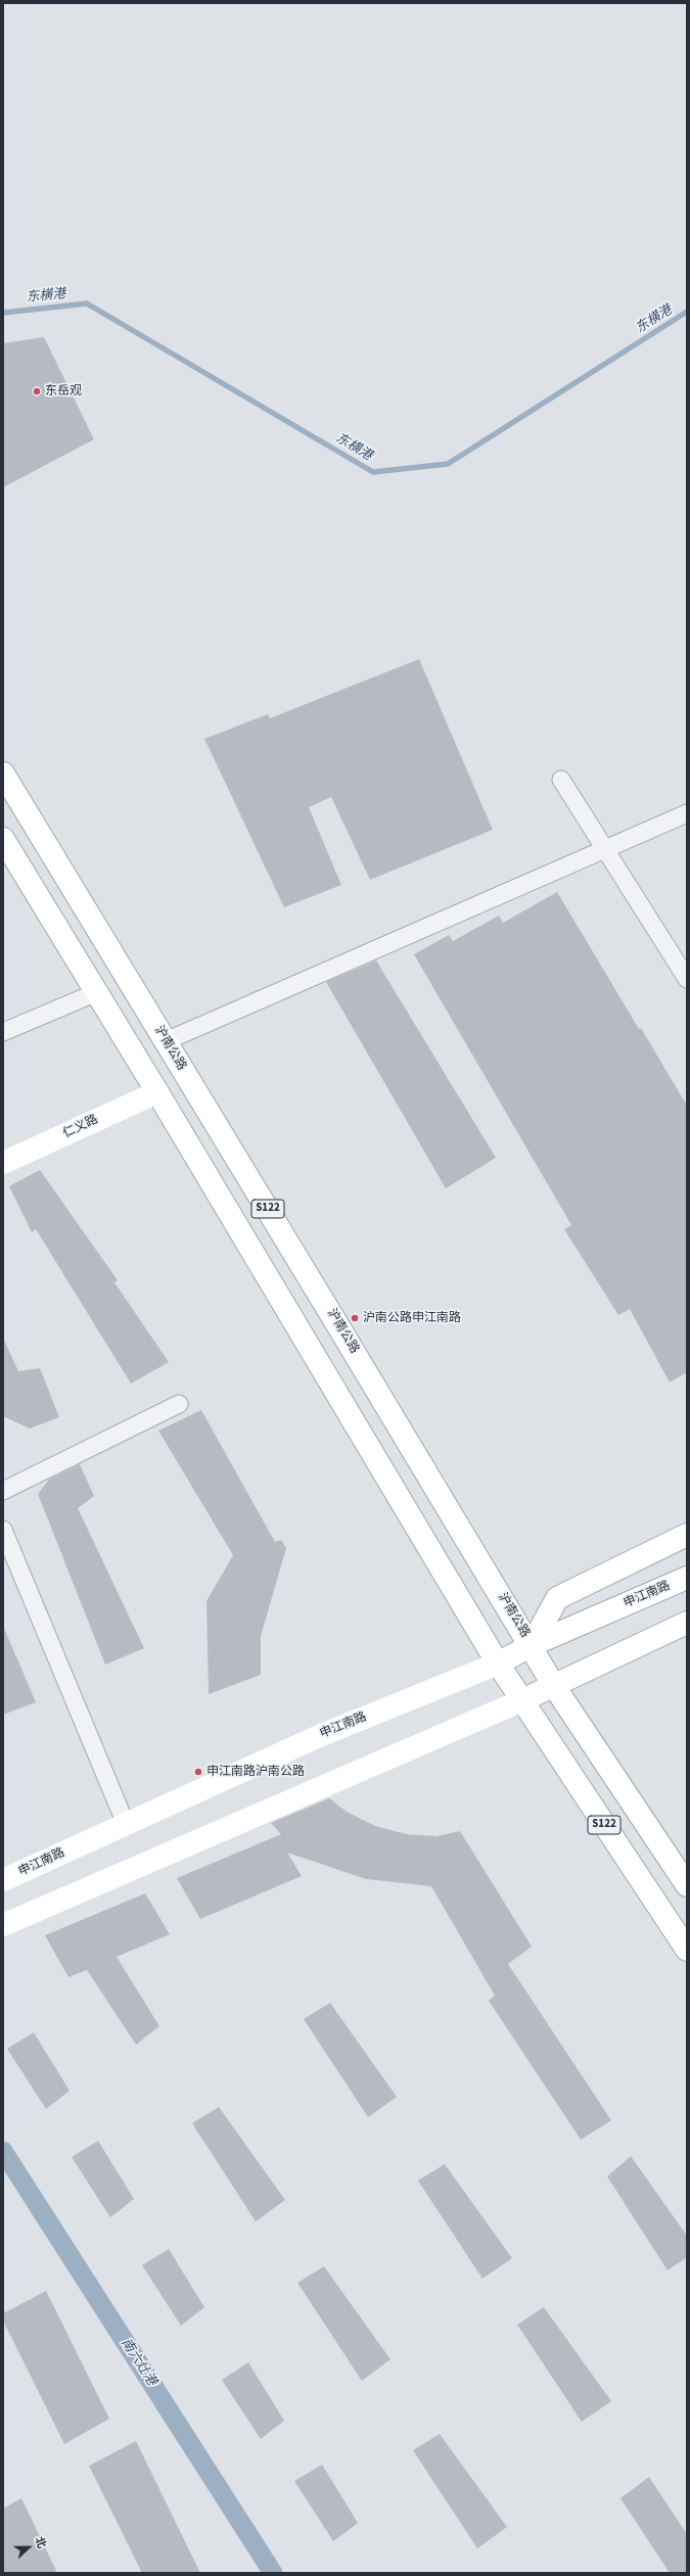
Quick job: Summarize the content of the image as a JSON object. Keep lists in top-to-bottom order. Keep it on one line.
{"streets":{"main road":["沪南公路","仁义路","S122","申江南路"]},"crossings":[["沪南公路","申江南路"],["仁义路","S122"],["S122","申江南路"]],"water":["东横港","南六灶港"],"places":["东岳观","沪南公路申江南路","申江南路沪南公路"],"north":"right"}
